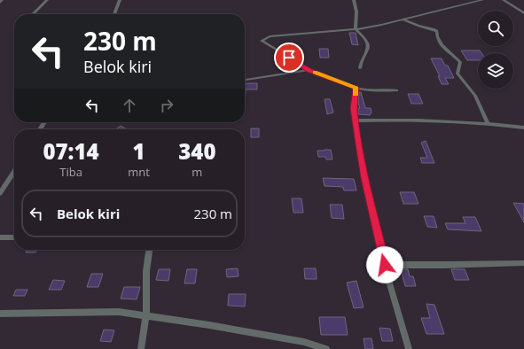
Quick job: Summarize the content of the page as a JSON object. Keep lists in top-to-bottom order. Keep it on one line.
{"page":{"turn":["230 m","Belok kiri"],"eta":["07:14","Tiba","1","mnt","340","m"],"list":[{"name":"Belok kiri","value":"230 m"}]}}
